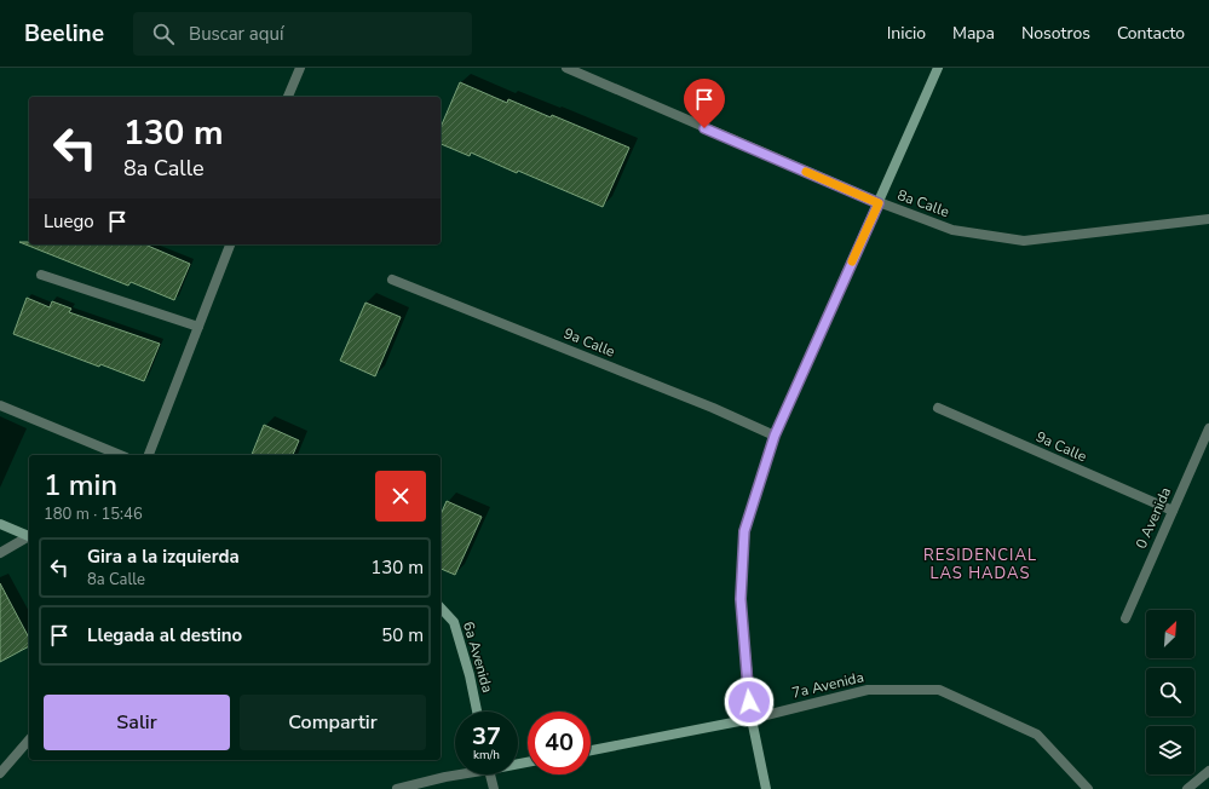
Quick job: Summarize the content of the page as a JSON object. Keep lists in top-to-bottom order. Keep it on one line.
{"streets":{"street":["8a Calle","9a Calle","0 Avenida","6a Avenida","7a Avenida"]},"crossings":[["9a Calle","0 Avenida"]],"districts":["RESIDENCIAL LAS HADAS"],"north":"top right","page":{"header":"Beeline","search":"Buscar aquí","nav":["Inicio","Mapa","Nosotros","Contacto"],"turn":["130 m","8a Calle"],"then":"Luego","heading":["1 min","180 m · 15:46"],"list":[{"name":"Gira a la izquierda","note":"8a Calle","value":"130 m"},{"name":"Llegada al destino","value":"50 m"}],"buttons":["Salir","Compartir"],"speed":"37 km/h","limit":"40"}}
